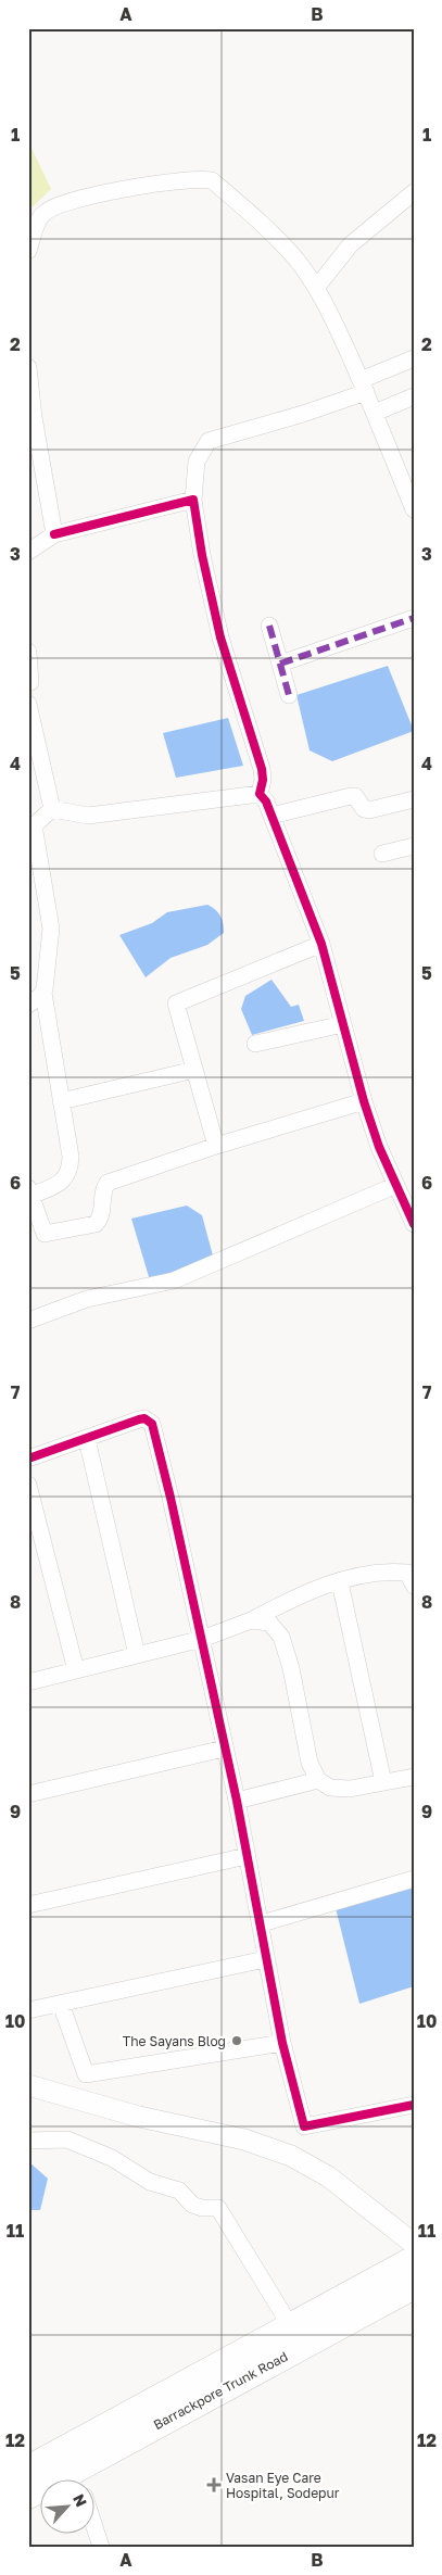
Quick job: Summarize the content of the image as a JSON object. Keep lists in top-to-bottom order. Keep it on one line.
{"streets":{"main road":["Barrackpore Trunk Road"]},"places":{"other":["The Sayans Blog"],"health":["Vasan Eye Care Hospital, Sodepur"]},"north":"top right","grid":{"columns":["A","B"],"rows":["1","2","3","4","5","6","7","8","9","10","11","12"]}}
